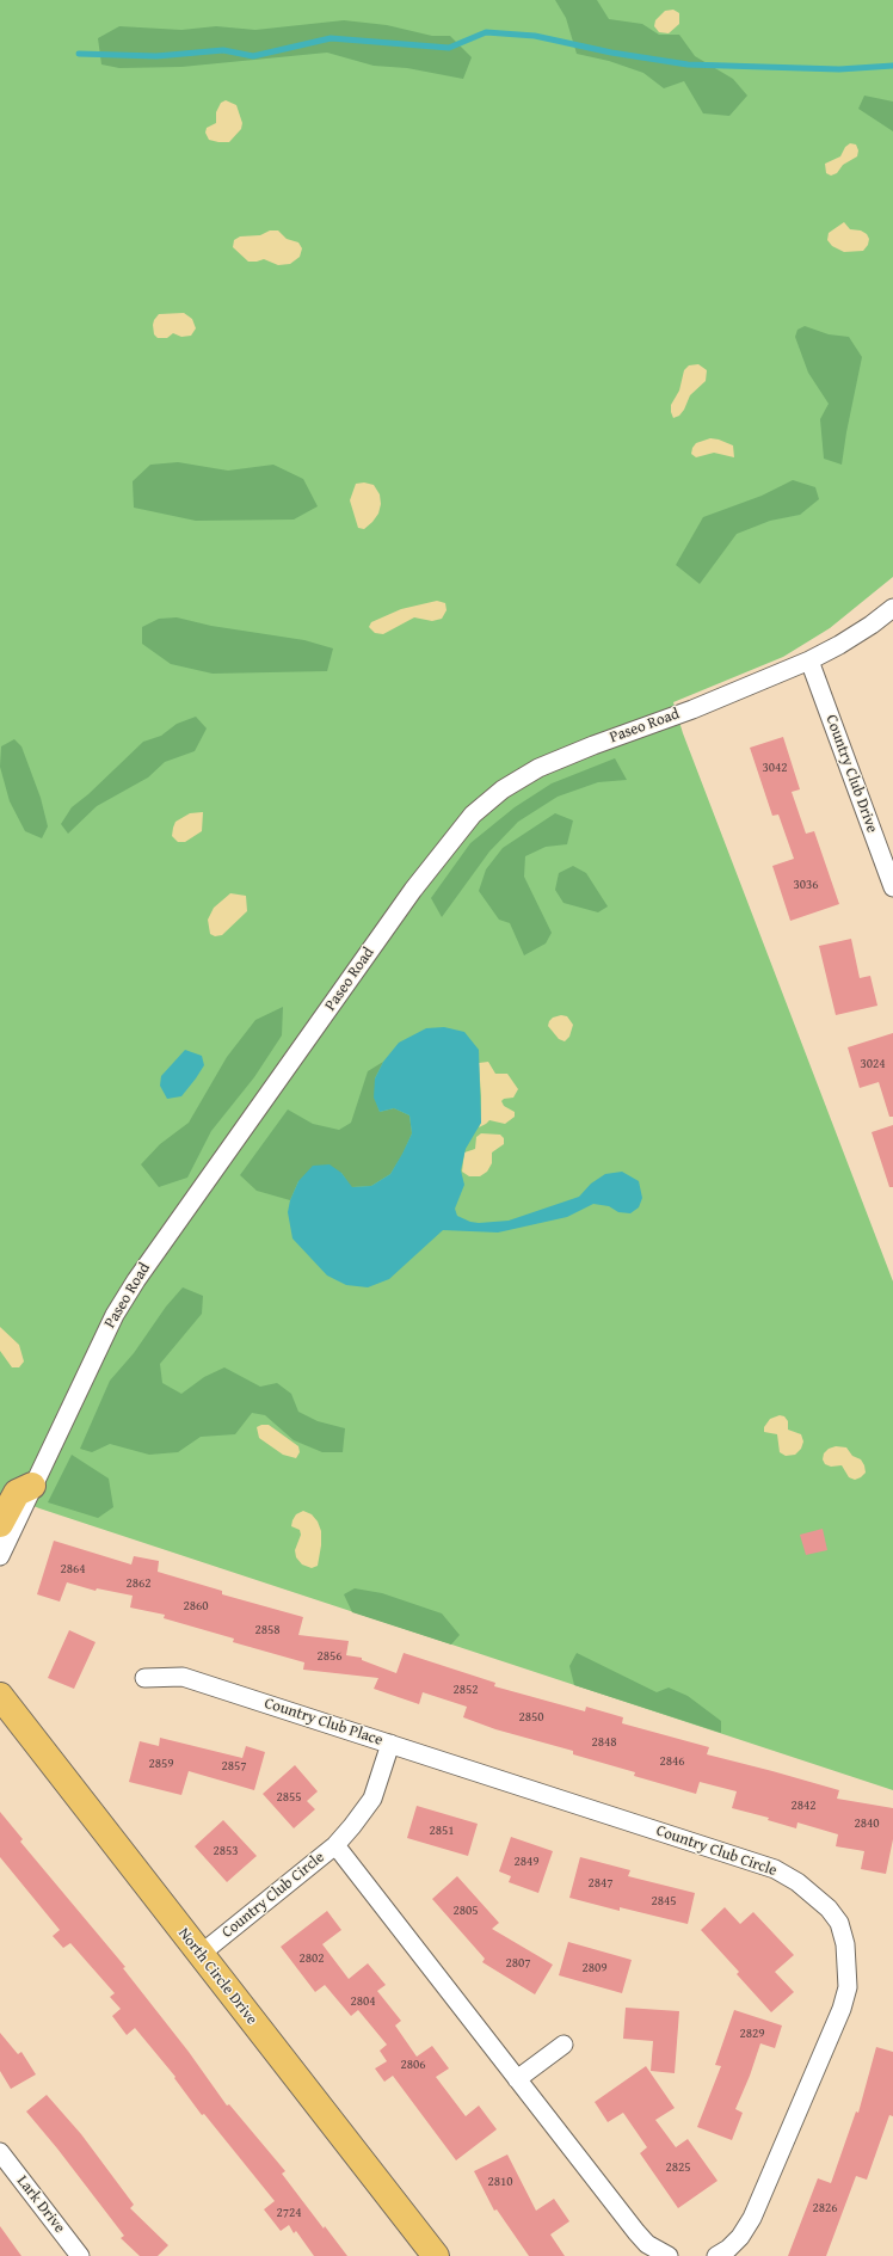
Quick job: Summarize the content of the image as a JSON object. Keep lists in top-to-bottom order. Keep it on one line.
{"streets":{"main road":["North Circle Drive"],"street":["Paseo Road","Country Club Drive","Country Club Place","Country Club Circle","Lark Drive"]},"crossings":[["Paseo Road","Country Club Drive"],["Country Club Place","Country Club Circle"],["Country Club Circle","North Circle Drive"]],"house_numbers":["3042","3036","3024","2864","2862","2860","2858","2856","2852","2850","2848","2846","2859","2857","2855","2842","2840","2851","2853","2849","2847","2845","2805","2802","2807","2809","2804","2829","2806","2825","2810","2826","2724"]}
